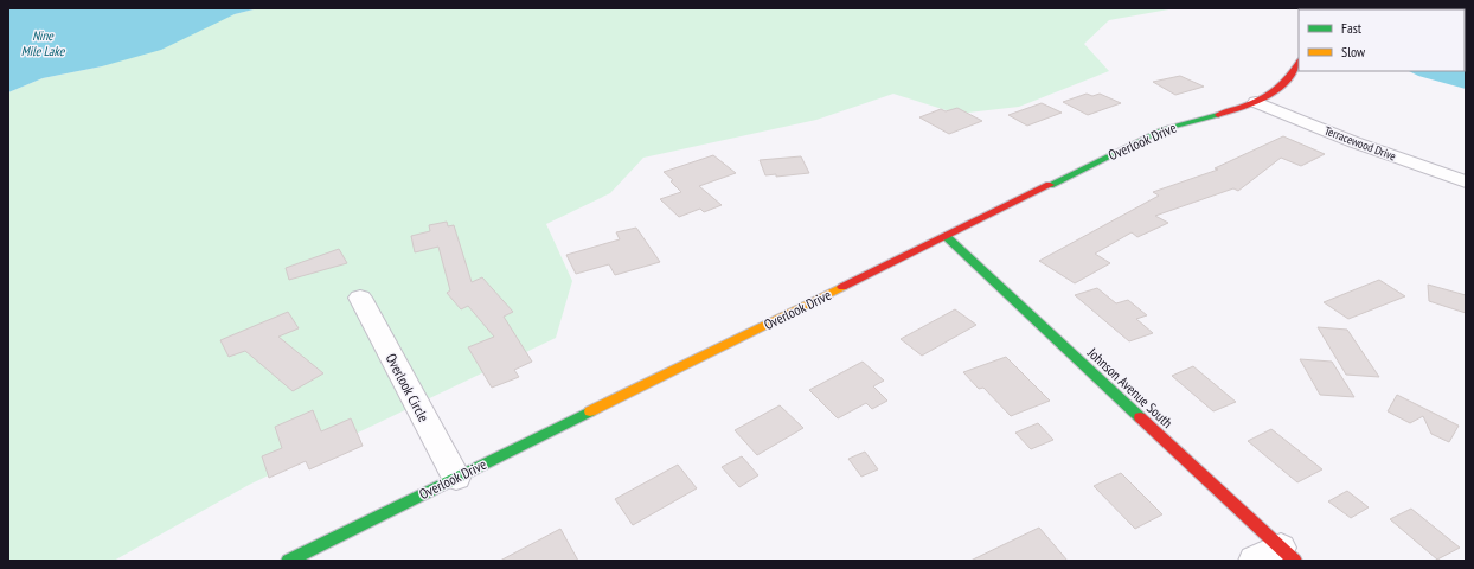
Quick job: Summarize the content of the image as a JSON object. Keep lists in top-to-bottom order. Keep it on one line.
{"streets":{"street":["Overlook Drive","Terracewood Drive","Overlook Circle","Johnson Avenue South"]},"crossings":[["Overlook Drive","Terracewood Drive"],["Overlook Drive","Overlook Circle"],["Overlook Drive","Johnson Avenue South"]],"water":["Nine Mile Lake"],"legend":["Fast","Slow"]}
